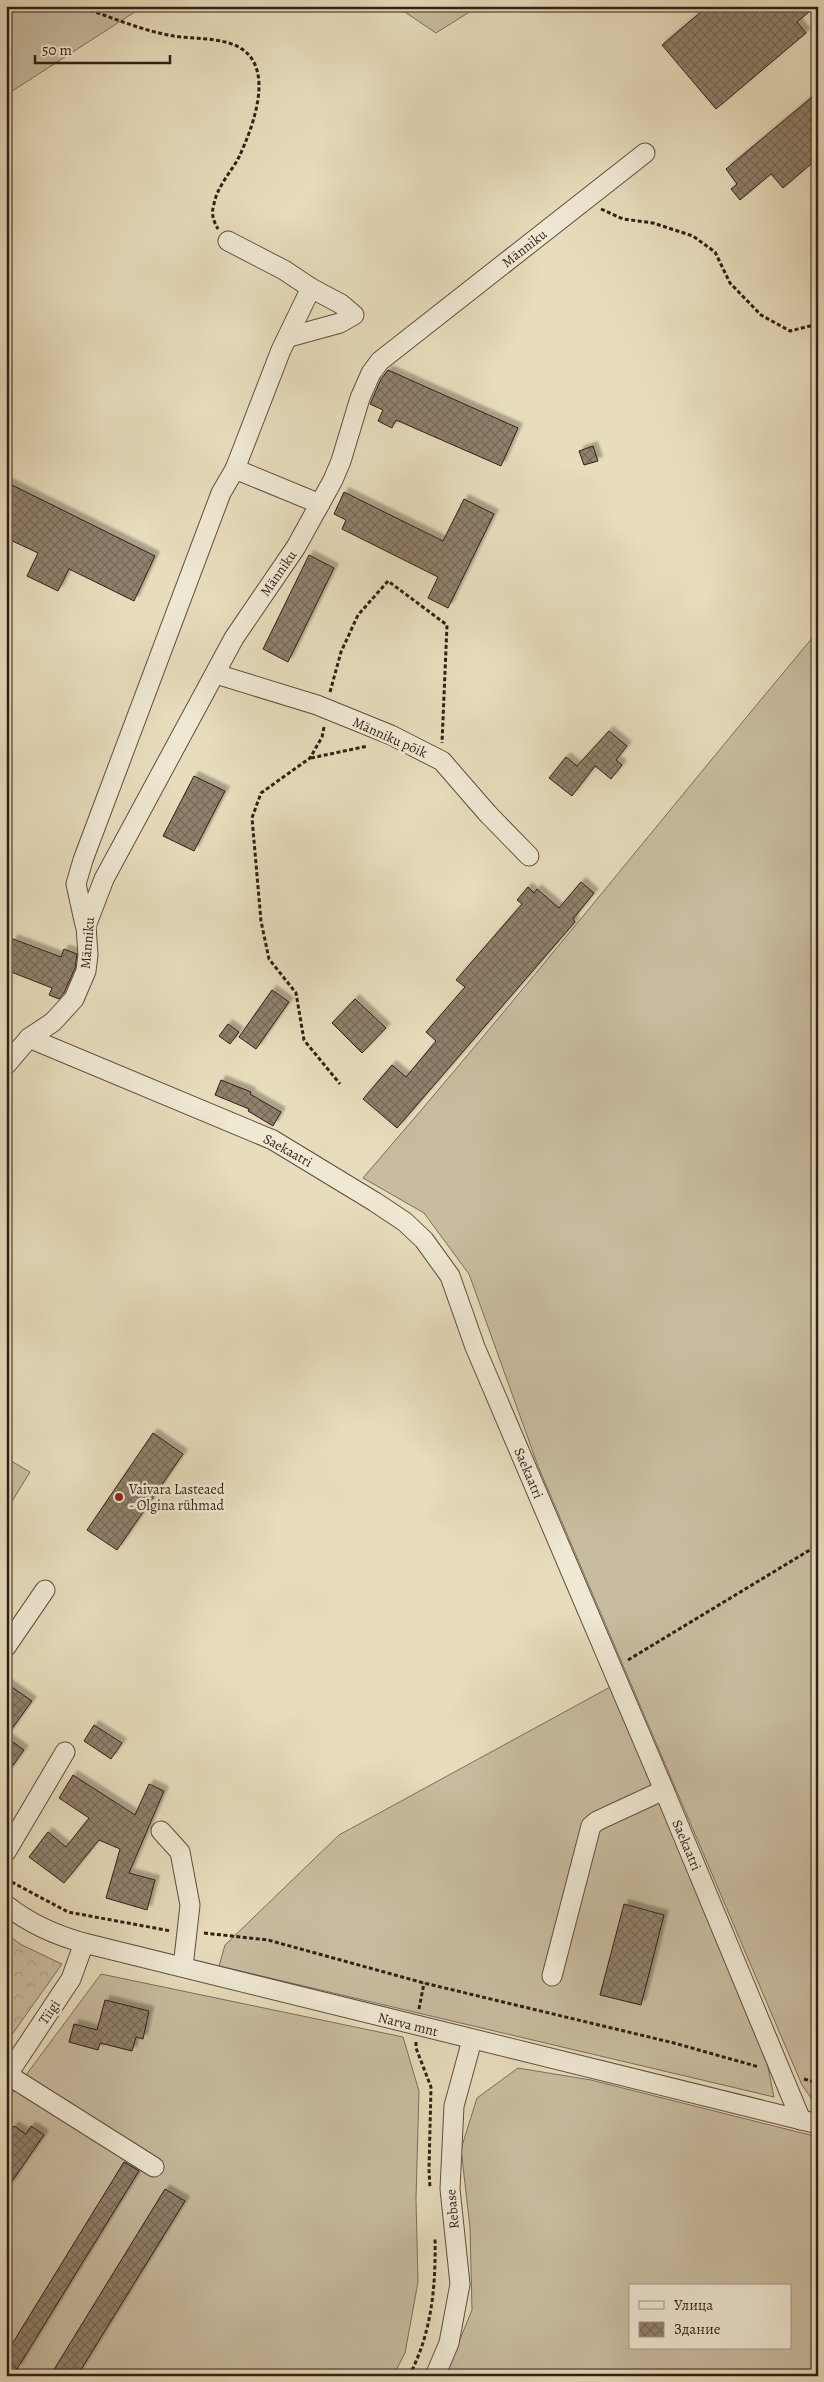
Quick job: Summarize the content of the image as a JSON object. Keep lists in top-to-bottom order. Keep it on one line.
{"streets":{"street":["Männiku","Männiku põik","Saekaatri","Tiigi","Narva mnt","Rebase"]},"crossings":[["Männiku","Männiku põik"],["Männiku","Saekaatri"],["Saekaatri","Narva mnt"],["Tiigi","Narva mnt"],["Narva mnt","Rebase"]],"places":["Vaivara Lasteaed - Olgina rühmad"],"legend":["Улица","Здание"],"scale_bar":"50 m"}
